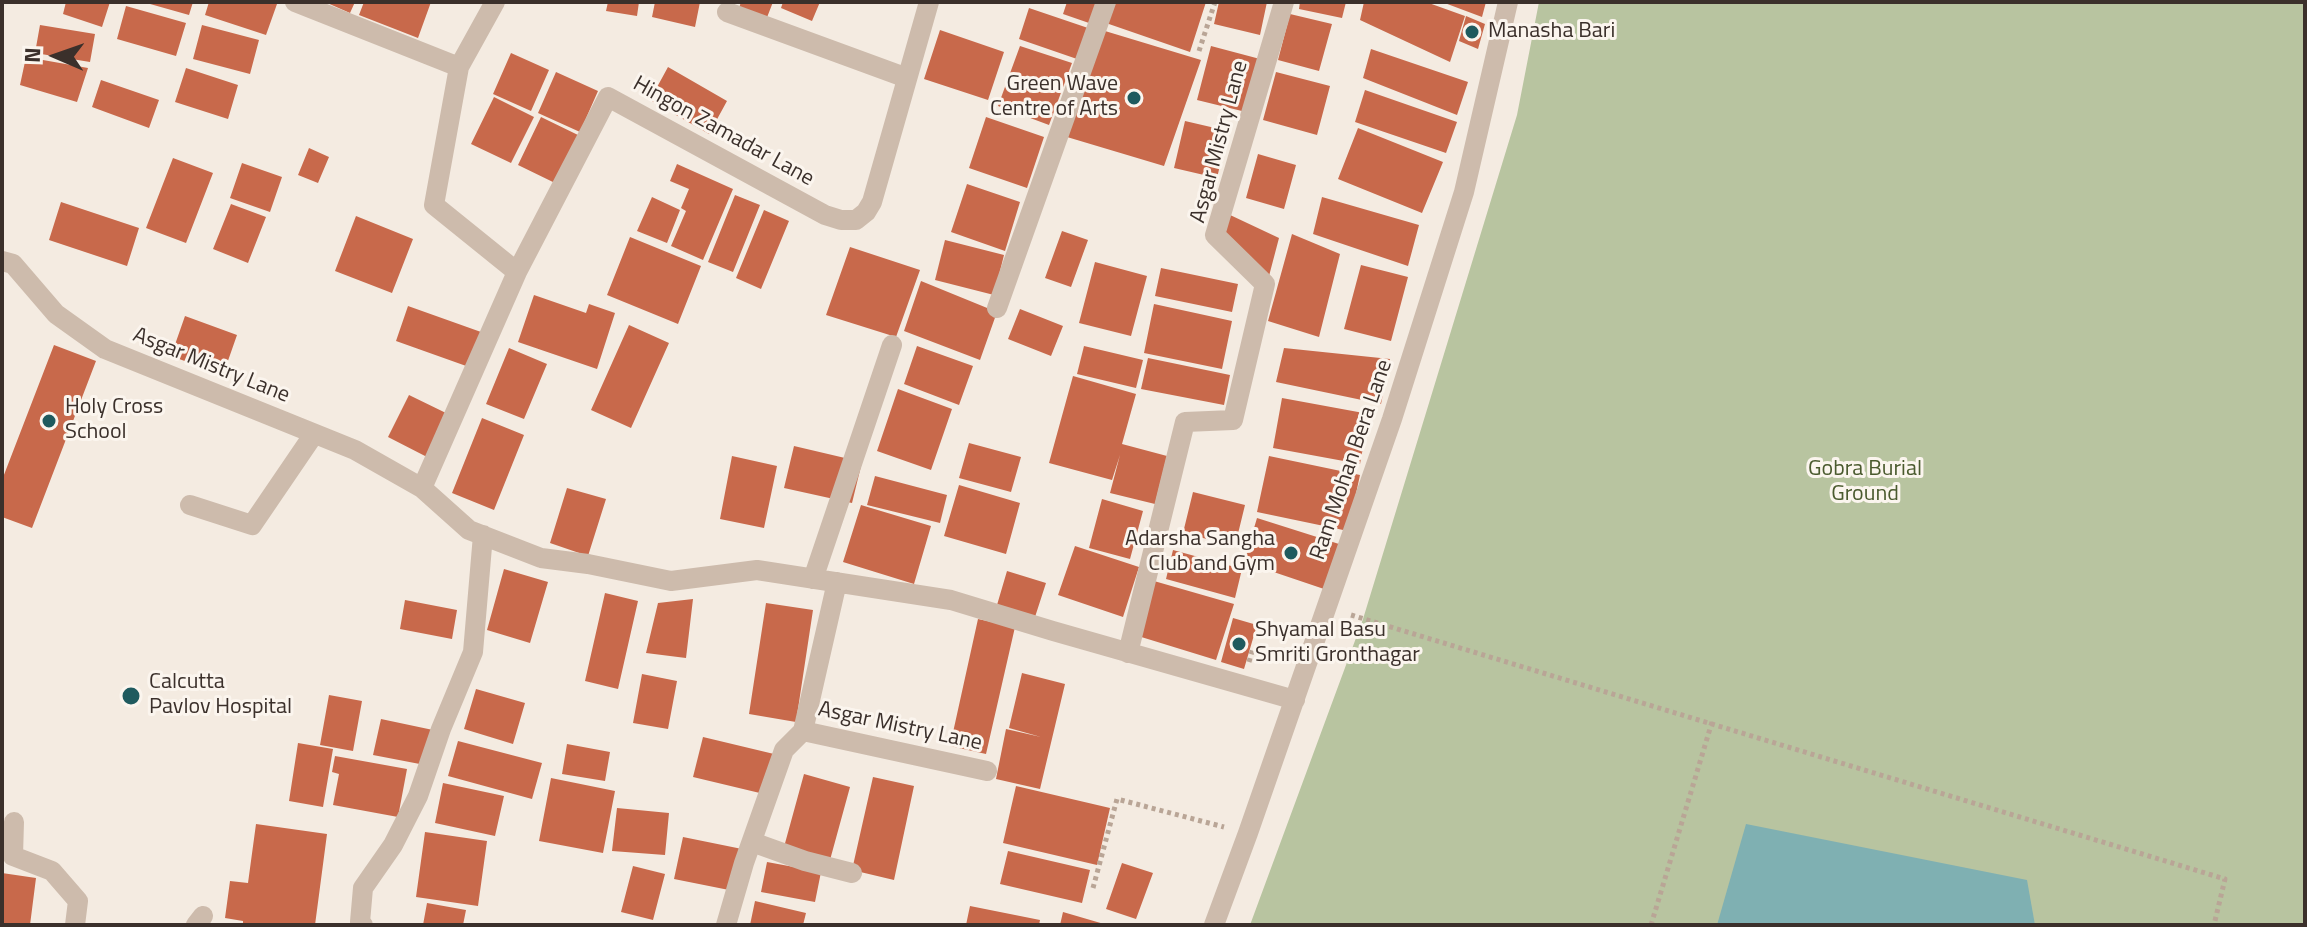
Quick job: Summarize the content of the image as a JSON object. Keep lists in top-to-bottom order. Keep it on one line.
{"streets":{"street":["Hingon Zamadar Lane","Asgar Mistry Lane","Ram Mohan Bera Lane"]},"crossings":[["Asgar Mistry Lane","Ram Mohan Bera Lane"]],"parks":["Gobra Burial Ground"],"places":["Manasha Bari","Green Wave Centre of Arts","Holy Cross School","Adarsha Sangha Club and Gym","Shyamal Basu Smriti Gronthagar","Calcutta Pavlov Hospital"],"north":"left"}
